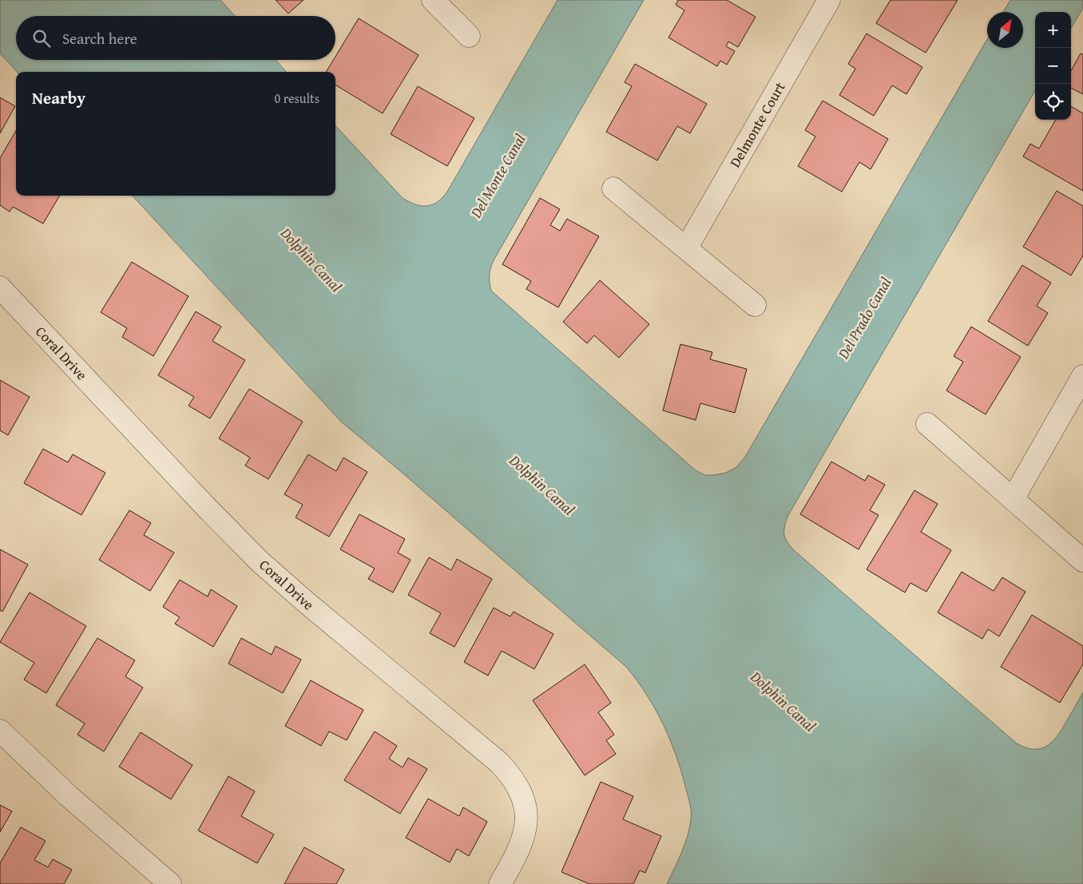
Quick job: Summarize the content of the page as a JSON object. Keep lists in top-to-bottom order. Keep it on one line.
{"streets":{"street":["Delmonte Court","Coral Drive"]},"water":["Del Monte Canal","Dolphin Canal","Del Prado Canal"],"north":"top right","page":{"map_buttons":["+","−"],"search":"Search here","heading":["Nearby","0 results"]}}
